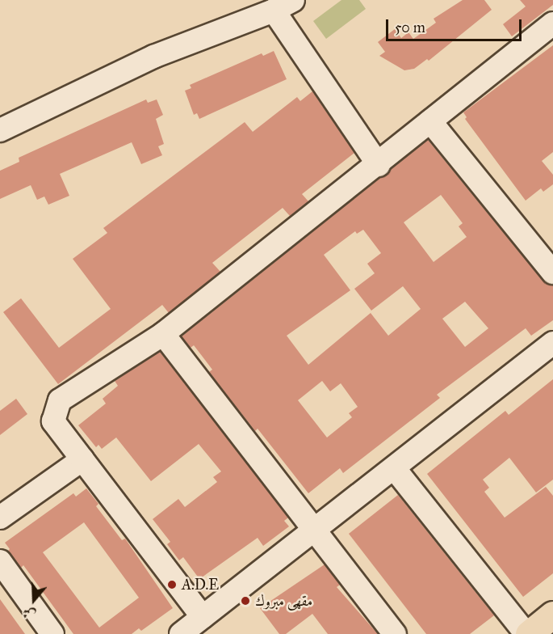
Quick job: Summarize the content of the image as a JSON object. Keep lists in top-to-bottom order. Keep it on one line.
{"places":["A.D.E","مقهى مبروك"],"scale_bar":"50 m","north":"bottom"}
